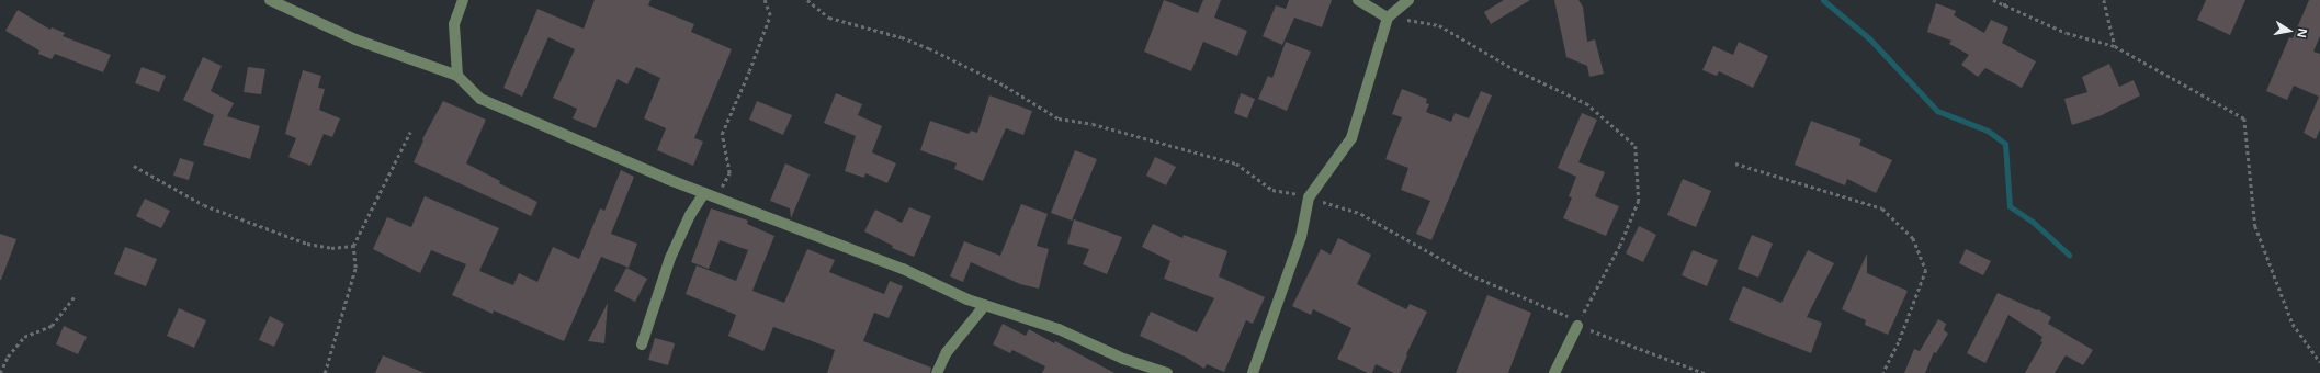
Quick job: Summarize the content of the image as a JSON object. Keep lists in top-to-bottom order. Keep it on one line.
{"north":"right"}
